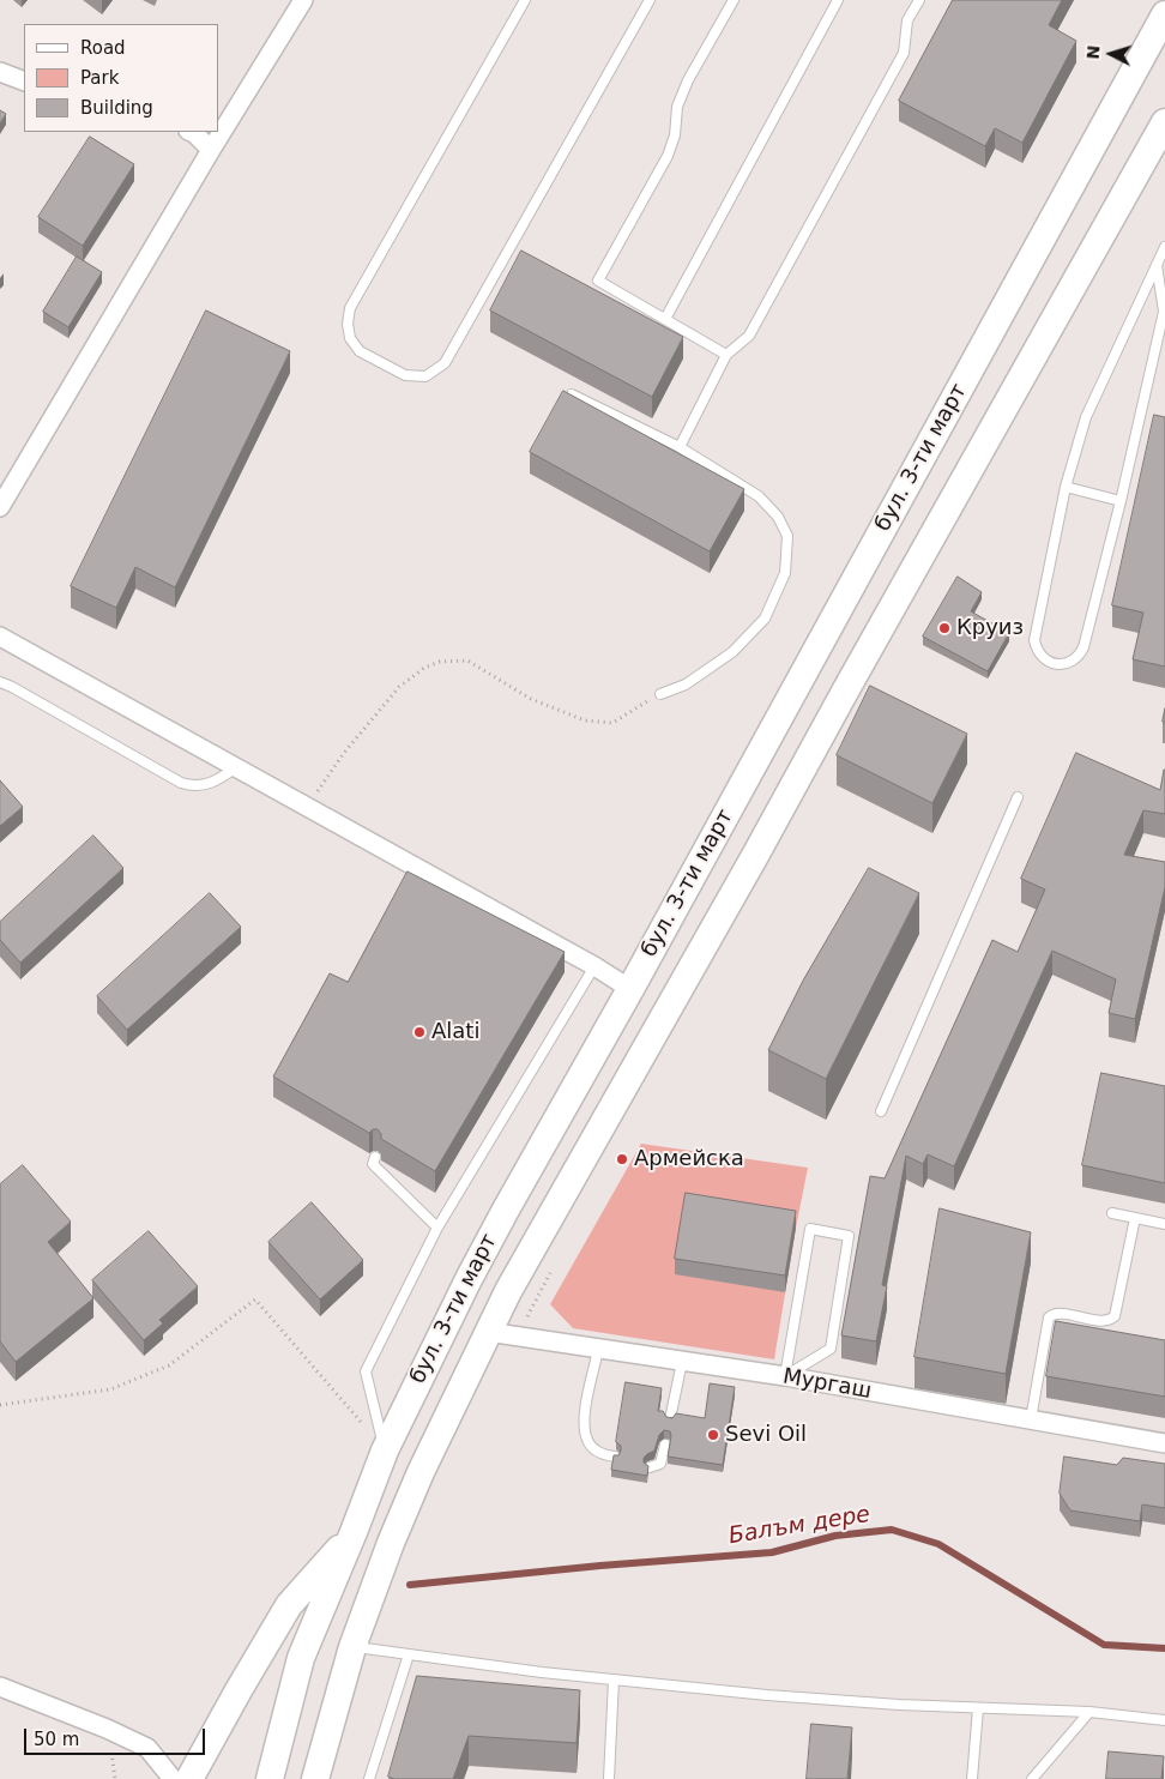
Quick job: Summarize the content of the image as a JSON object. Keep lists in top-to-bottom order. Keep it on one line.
{"streets":{"street":["бул. 3-ти март","Мургаш"]},"crossings":[["бул. 3-ти март","Мургаш"]],"water":["Балъм дере"],"places":["Круиз","Alati","Армейска","Sevi Oil"],"legend":["Road","Park","Building"],"scale_bar":"50 m","north":"left"}
